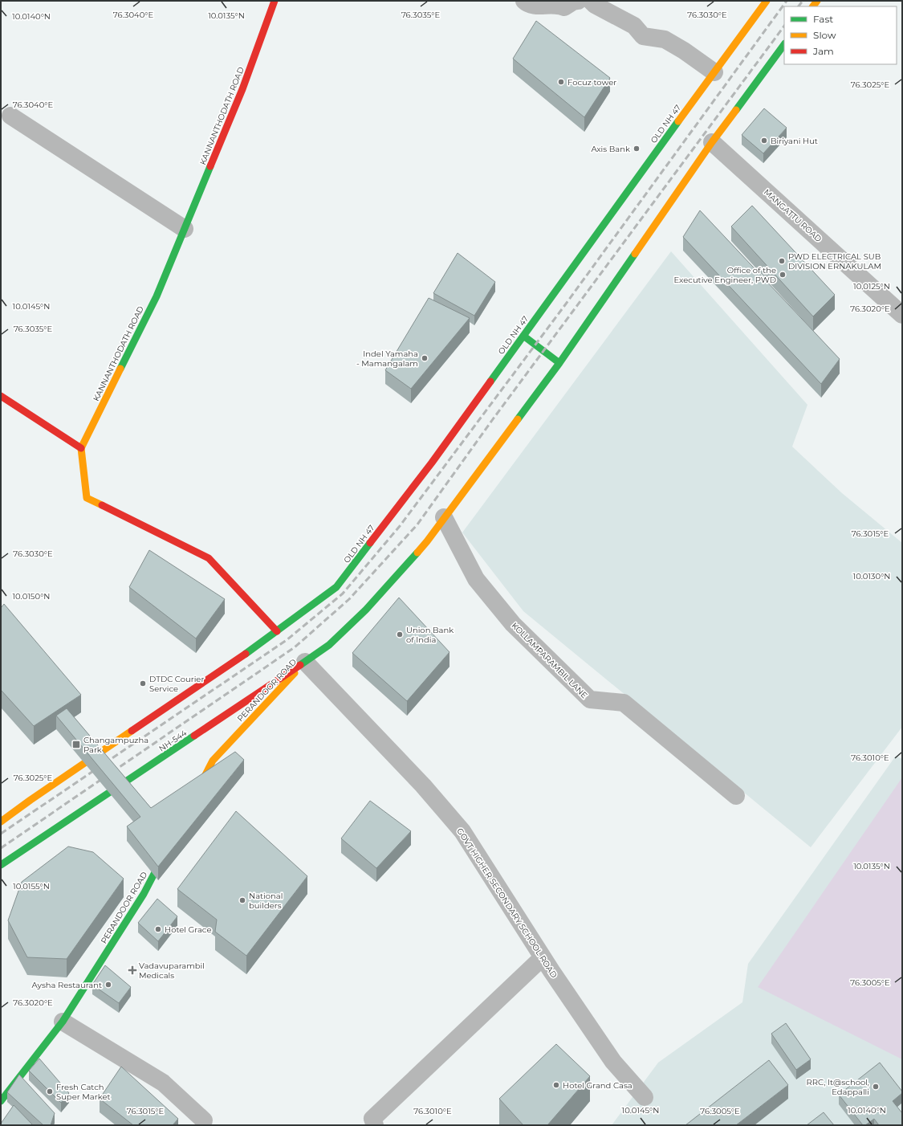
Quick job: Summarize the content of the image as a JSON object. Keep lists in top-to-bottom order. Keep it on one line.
{"streets":{"main road":["KANNANTHODATH ROAD","OLD NH 47","PERANDOOR ROAD","NH-544"],"street":["MANGATTU ROAD","KOLLAMPARAMBIL LANE","GOVT HIGHER SECONDARY SCHOOL ROAD"]},"crossings":[["PERANDOOR ROAD","NH-544"],["PERANDOOR ROAD","GOVT HIGHER SECONDARY SCHOOL ROAD"],["NH-544","GOVT HIGHER SECONDARY SCHOOL ROAD"]],"places":{"other":["Focuz tower","Biriyani Hut","Axis Bank","PWD ELECTRICAL SUB DIVISION ERNAKULAM","Office of the Executive Engineer, PWD","Indel Yamaha - Mamangalam","Union Bank of India","DTDC Courier Service","National builders","Hotel Grace","Aysha Restaurant","Hotel Grand Casa","RRC, It@school, Edappalli","Fresh Catch Super Market"],"transit":["Changampuzha Park"],"health":["Vadavuparambil Medicals"]},"legend":["Fast","Slow","Jam"],"coordinates":["76.3040°E","76.3035°E","76.3030°E","10.0135°N","10.0140°N","76.3025°E","10.0125°N","10.0145°N","76.3020°E","76.3015°E","10.0130°N","10.0150°N","76.3010°E","10.0155°N","76.3005°E"]}
